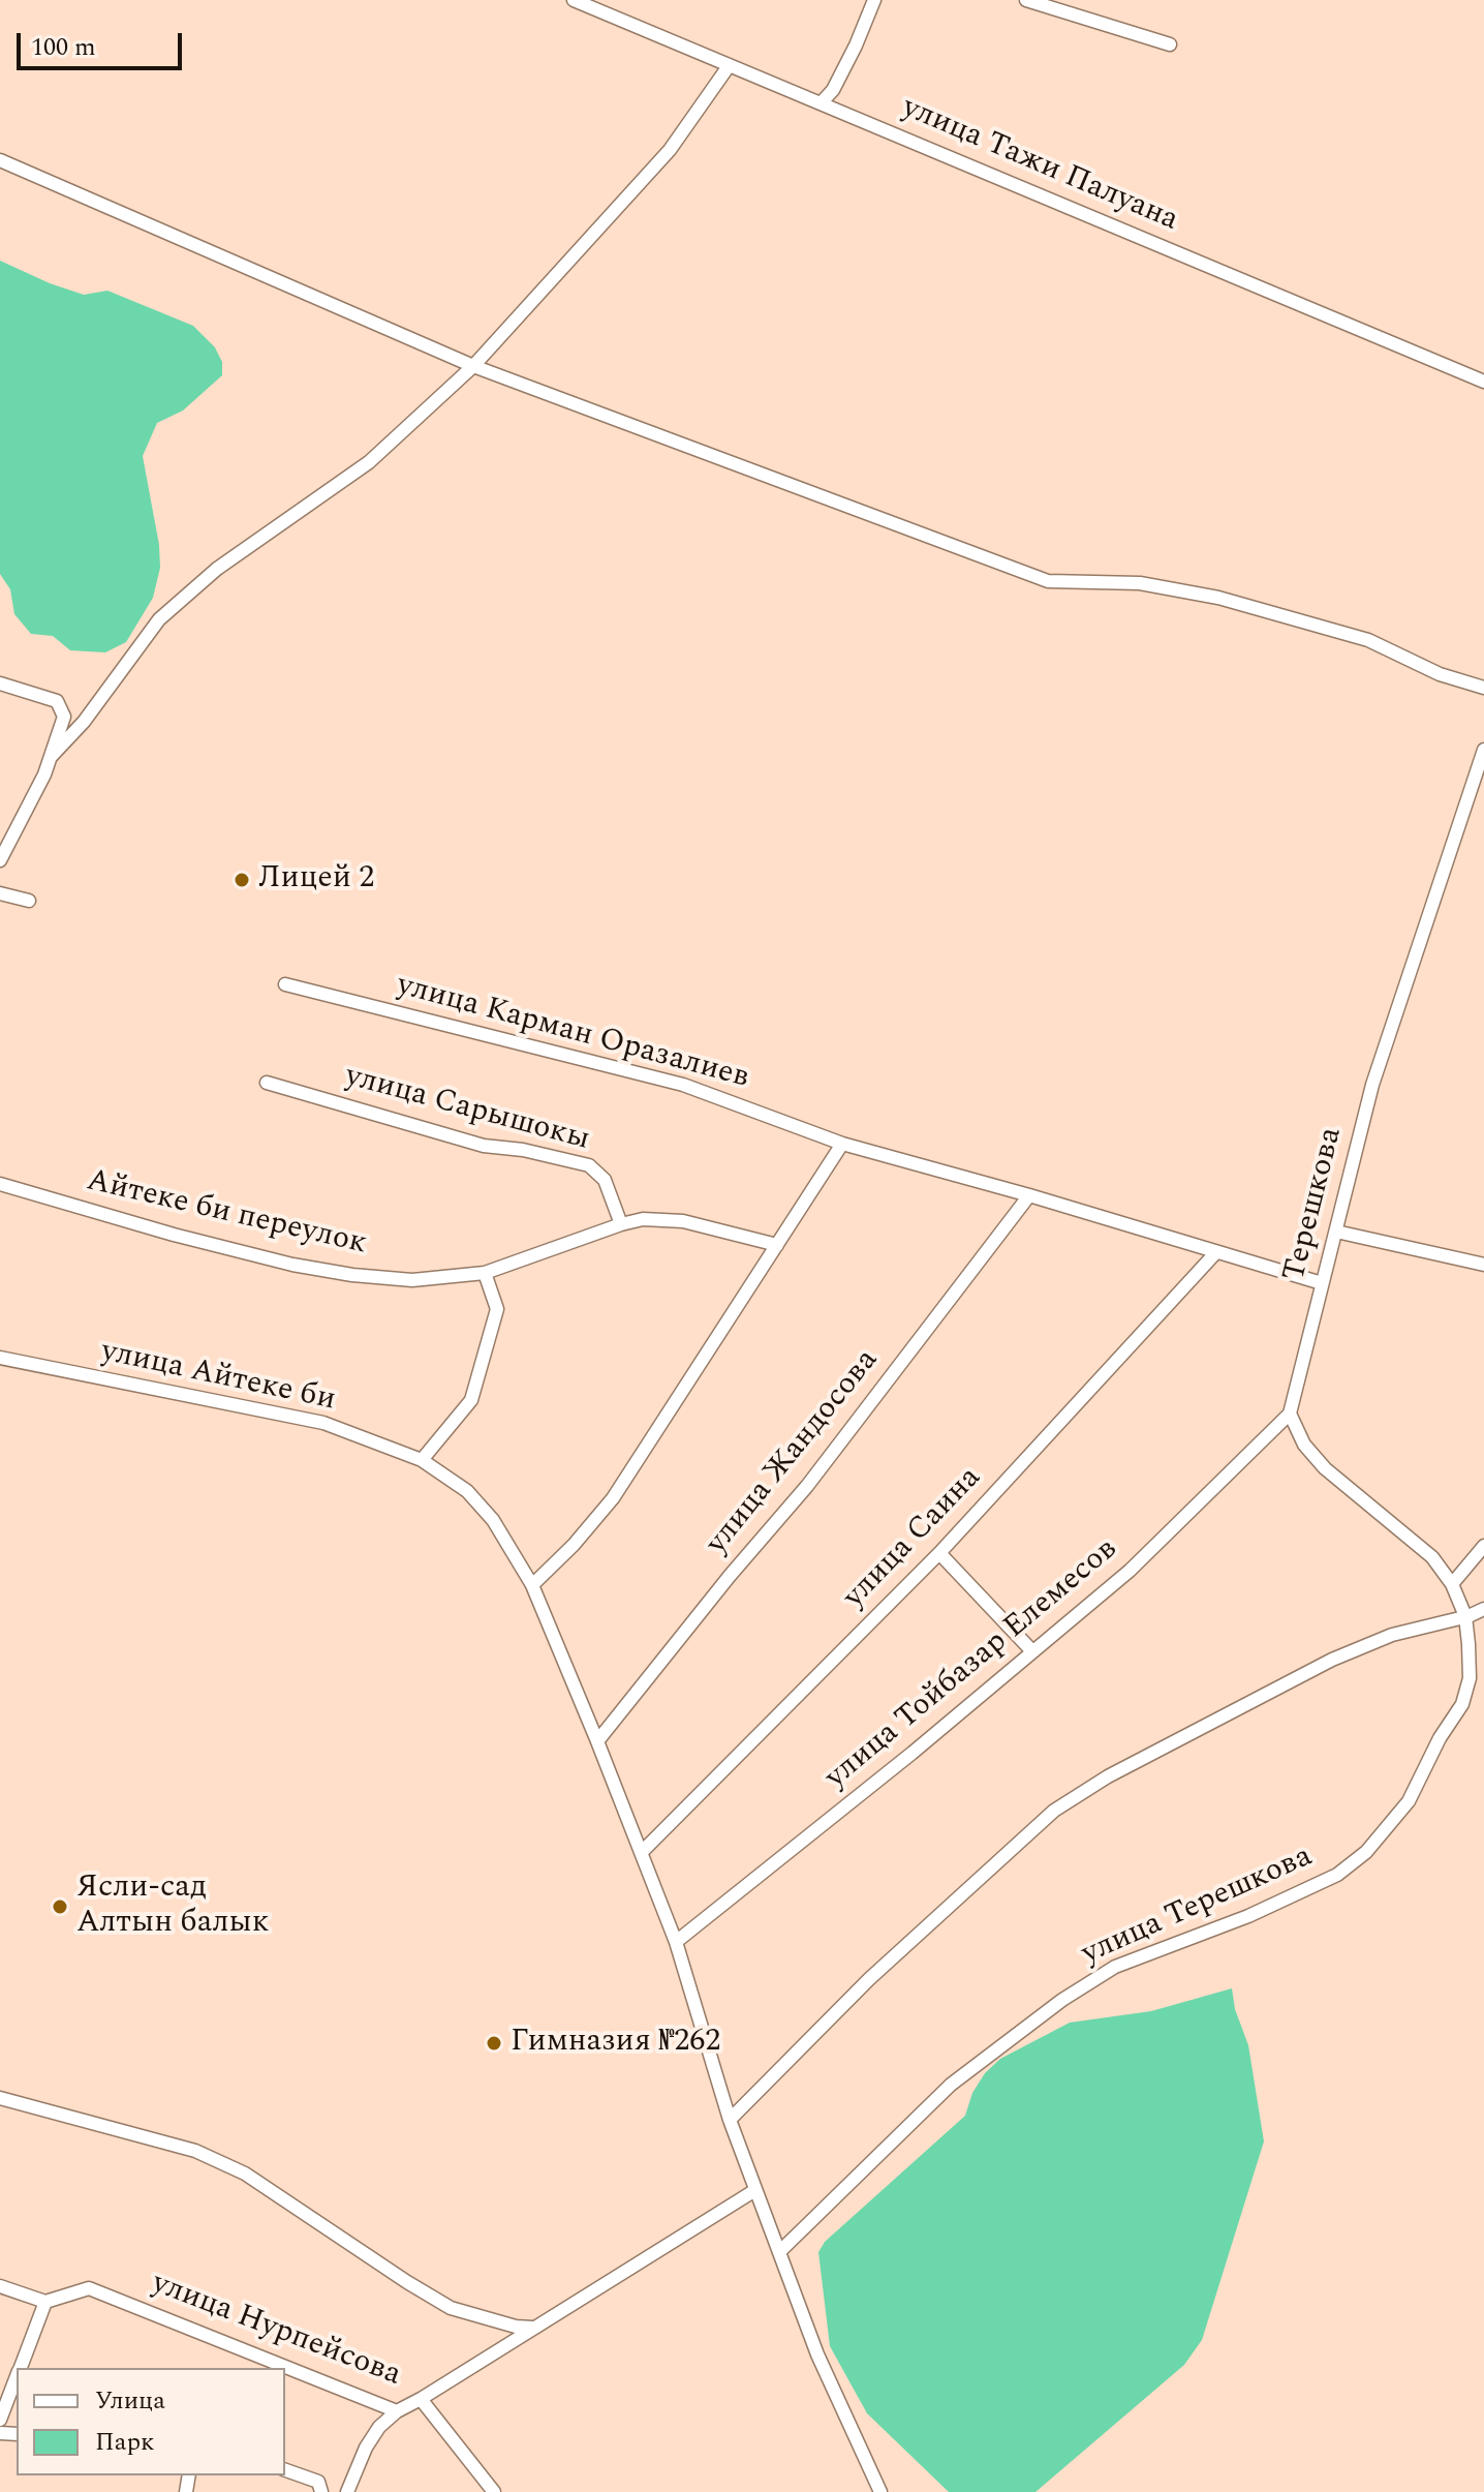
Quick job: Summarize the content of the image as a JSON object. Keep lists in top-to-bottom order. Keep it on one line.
{"streets":{"street":["улица Тажи Палуана","улица Карман Оразалиев","улица Сарышокы","Терешкова","Айтеке би переулок","улица Айтеке би","улица Жандосова","улица Саина","улица Тойбазар Елемесов","улица Терешкова","улица Нурпейсова"]},"crossings":[["улица Карман Оразалиев","Терешкова"],["улица Карман Оразалиев","улица Жандосова"],["улица Карман Оразалиев","улица Саина"],["улица Сарышокы","Айтеке би переулок"],["Терешкова","улица Тойбазар Елемесов"],["улица Айтеке би","улица Жандосова"],["улица Айтеке би","улица Саина"],["улица Айтеке би","улица Тойбазар Елемесов"],["улица Айтеке би","улица Терешкова"]],"places":["Лицей 2","Ясли-сад Алтын балык","Гимназия №262"],"legend":["Улица","Парк"],"scale_bar":"100 m"}
